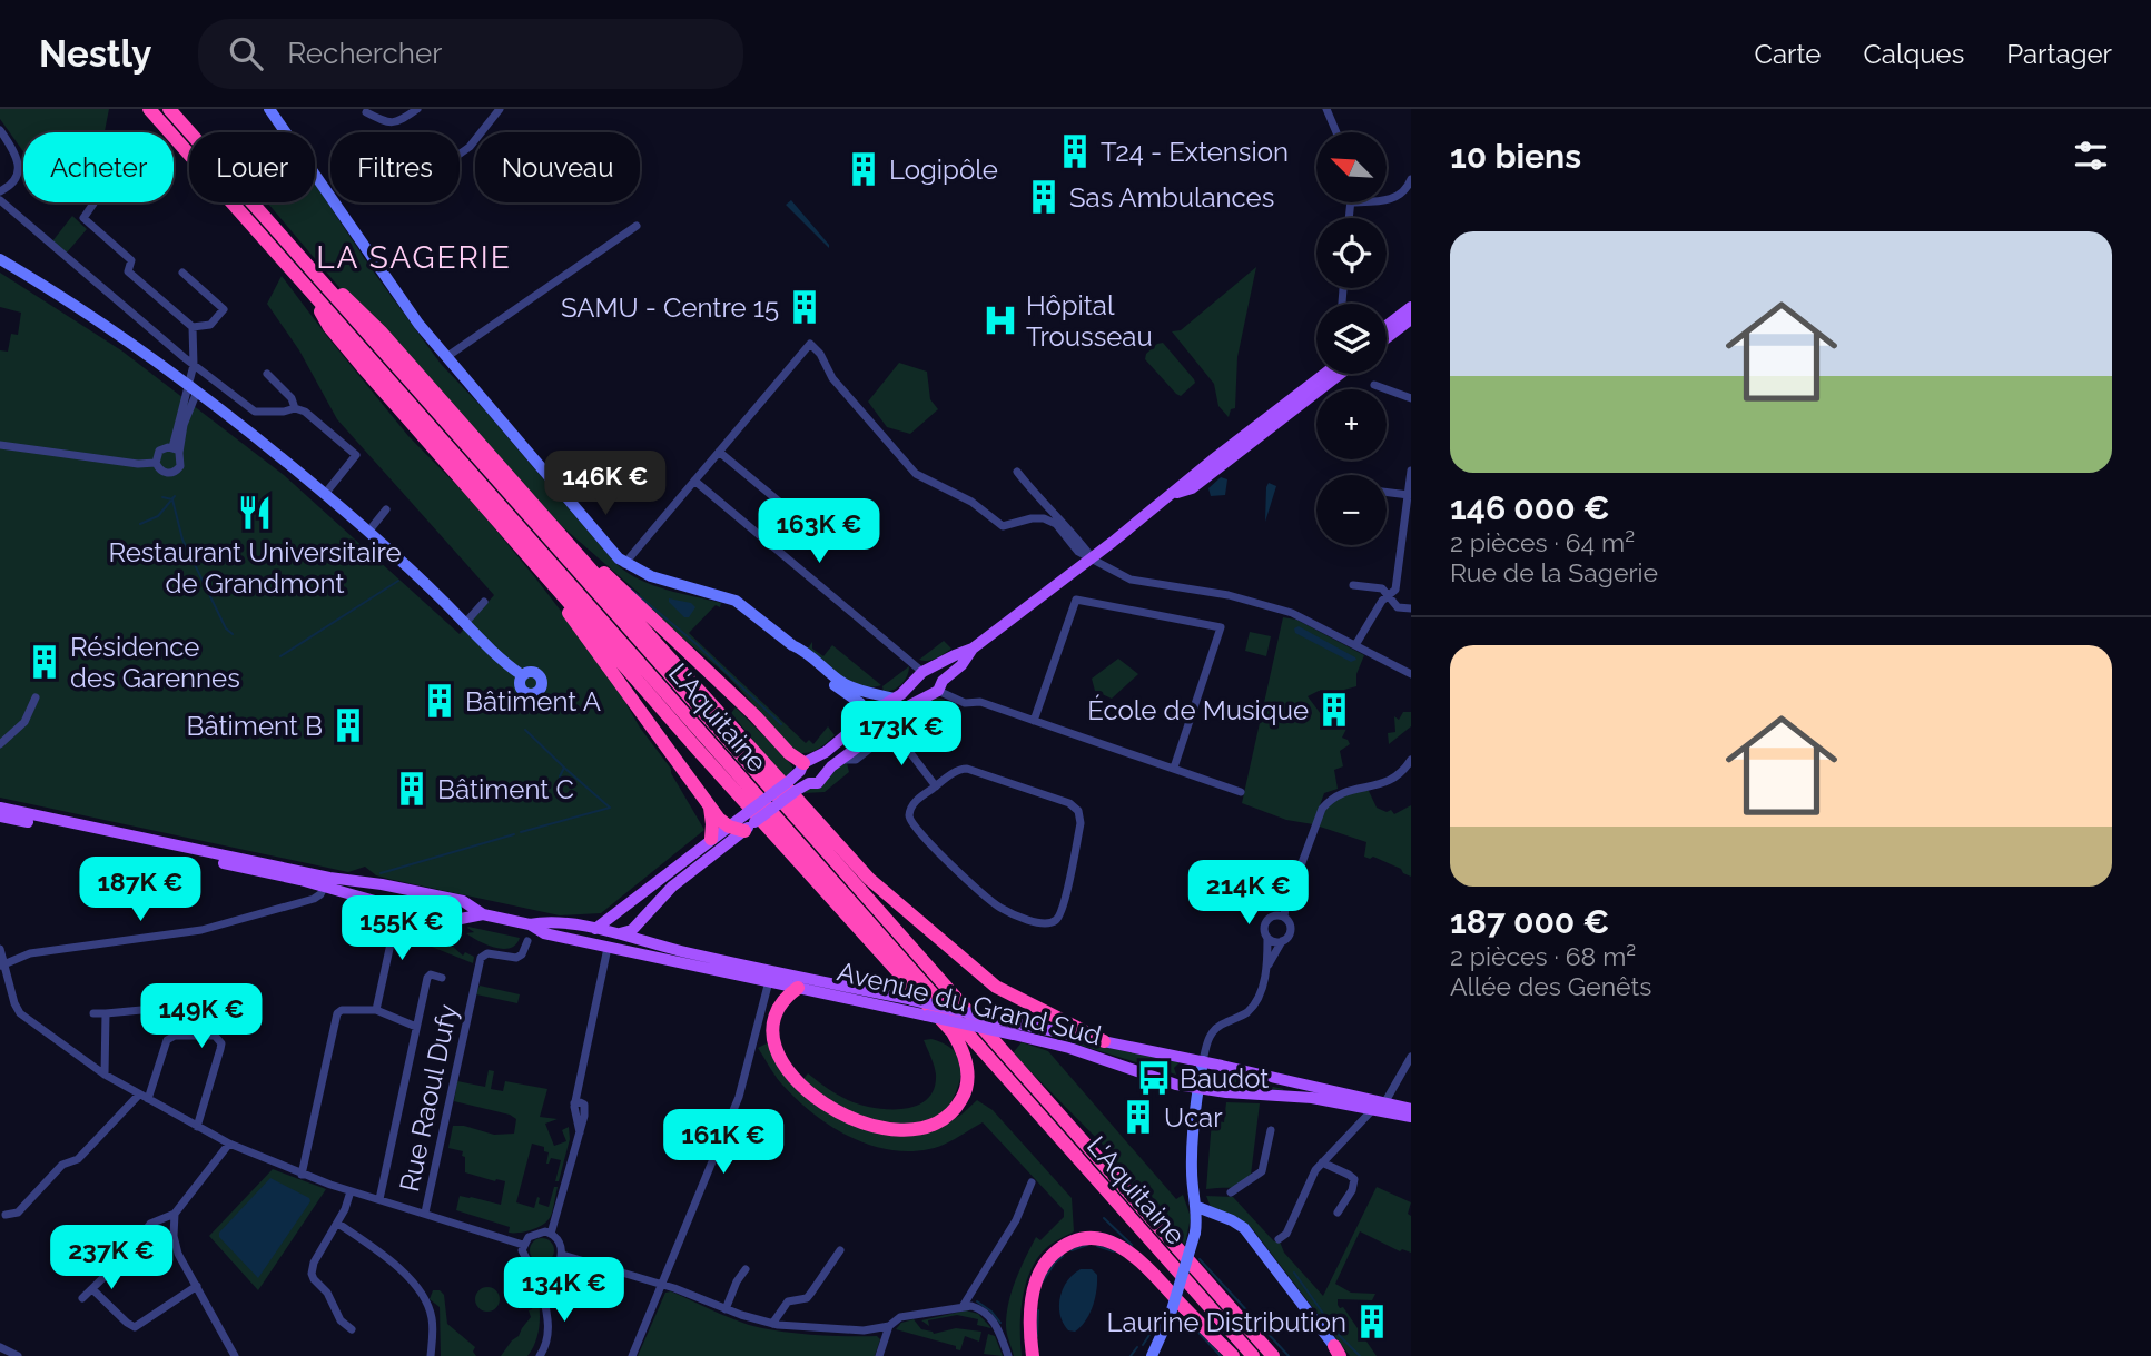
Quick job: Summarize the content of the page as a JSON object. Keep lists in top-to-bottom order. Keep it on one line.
{"streets":{"highway":["L'Aquitaine"],"main road":["Avenue du Grand Sud"],"street":["Rue Raoul Dufy"]},"districts":["LA SAGERIE"],"places":{"building":["T24 - Extension","Logipôle","Sas Ambulances","SAMU - Centre 15","Résidence des Garennes","Bâtiment A","École de Musique","Bâtiment B","Bâtiment C","Ucar","Laurine Distribution"],"hospital":["Hôpital Trousseau"],"restaurant":["Restaurant Universitaire de Grandmont"],"bus stop":["Baudot"]},"north":"top left","page":{"header":"Nestly","search":"Rechercher","nav":["Carte","Calques","Partager"],"heading":"10 biens","map_buttons":["+","−"],"chip":["Acheter","Louer","Filtres","Nouveau"],"list":[{"name":"146 000 €","note":"2 pièces · 64 m² · Rue de la Sagerie"},{"name":"187 000 €","note":"2 pièces · 68 m² · Allée des Genêts"}],"price":["146K €","163K €","173K €","187K €","214K €","155K €","149K €","161K €","237K €","134K €"]}}
